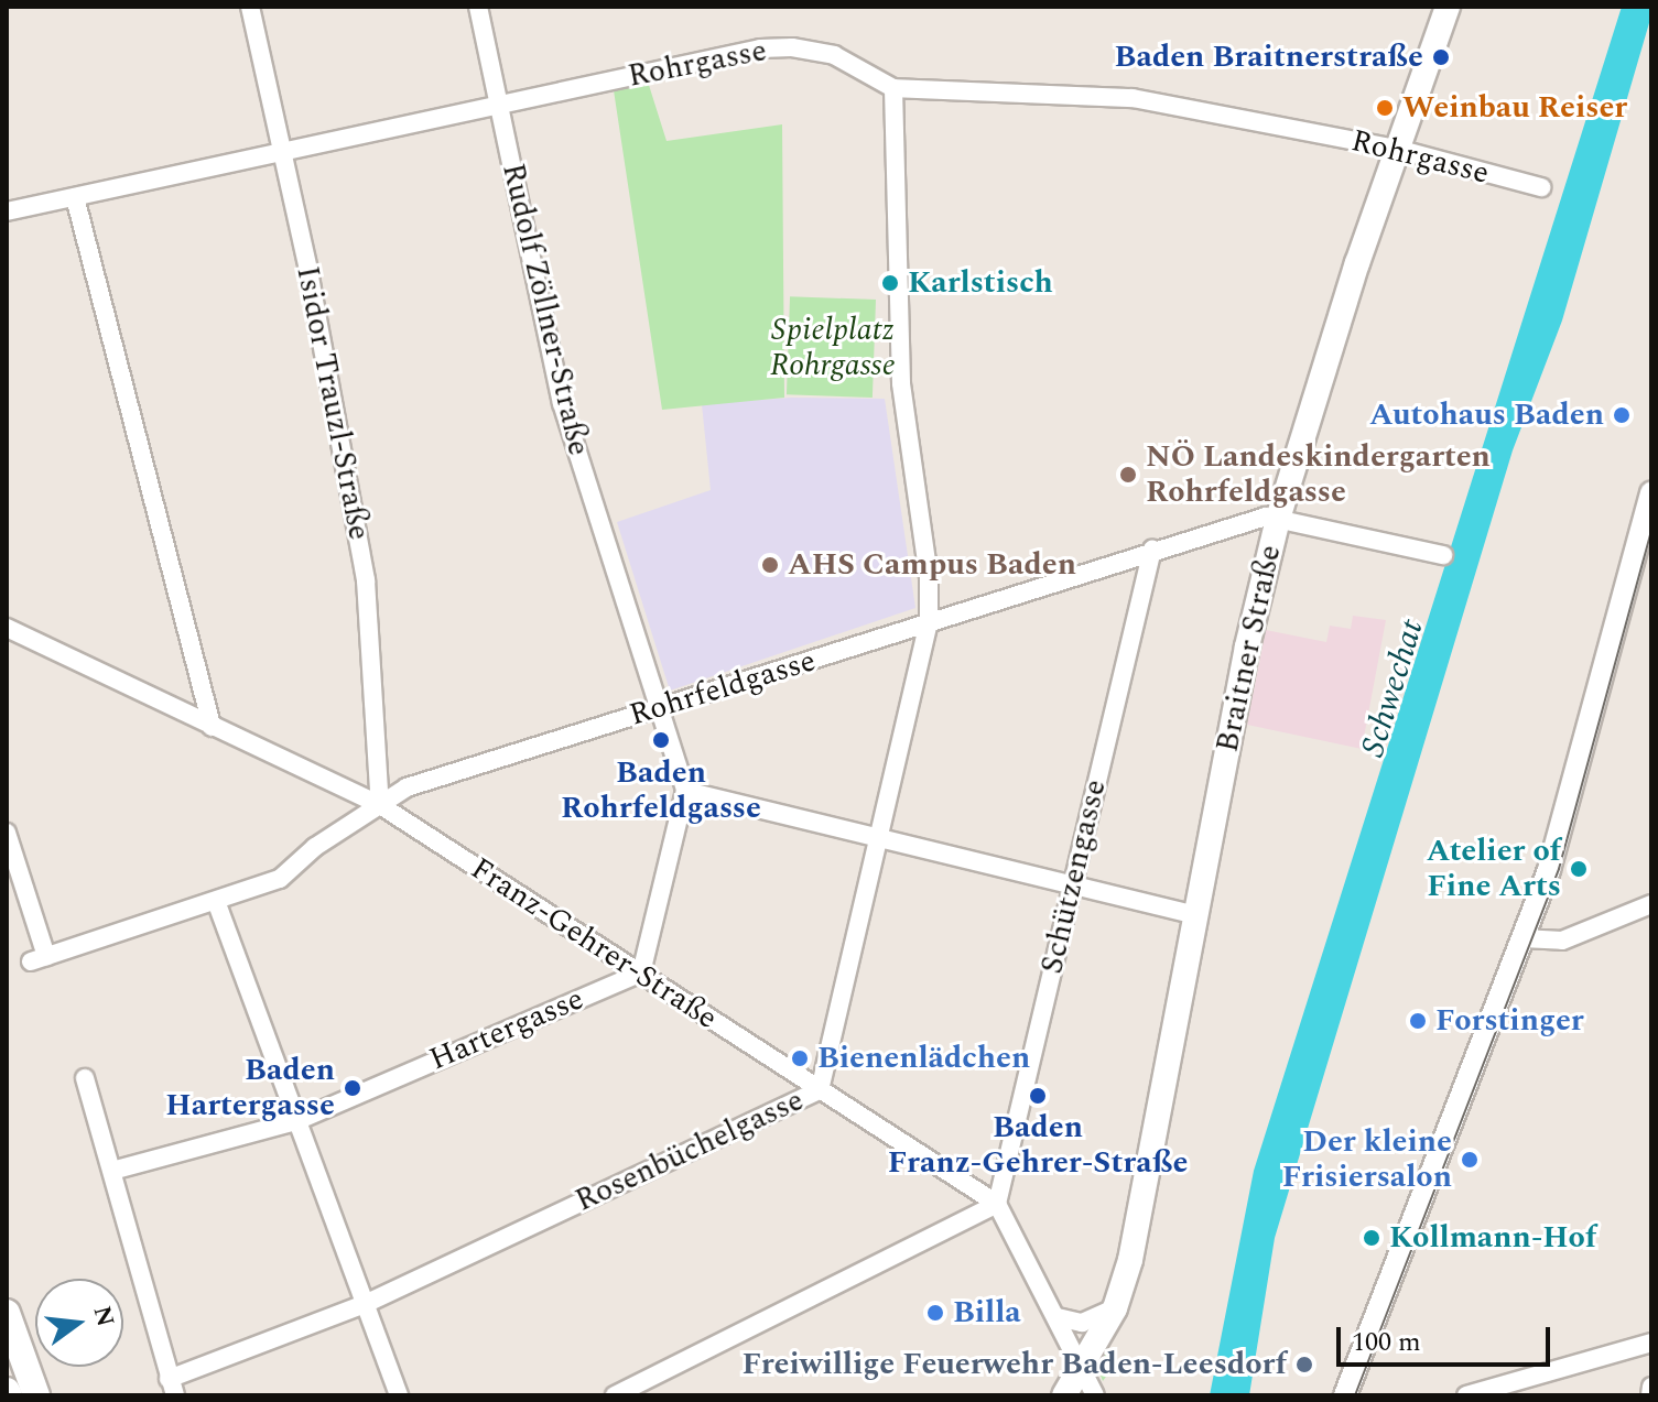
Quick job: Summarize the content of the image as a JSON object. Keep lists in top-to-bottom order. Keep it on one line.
{"streets":{"main road":["Braitner Straße"],"street":["Rohrgasse","Rudolf Zöllner-Straße","Isidor Trauzl-Straße","Rohrfeldgasse","Schützengasse","Franz-Gehrer-Straße","Hartergasse","Rosenbüchelgasse"]},"crossings":[["Rohrgasse","Rudolf Zöllner-Straße"],["Rohrgasse","Isidor Trauzl-Straße"],["Rohrgasse","Braitner Straße"],["Rohrgasse","Rosenbüchelgasse"],["Rudolf Zöllner-Straße","Rohrfeldgasse"],["Isidor Trauzl-Straße","Rohrfeldgasse"],["Isidor Trauzl-Straße","Franz-Gehrer-Straße"],["Braitner Straße","Rohrfeldgasse"],["Braitner Straße","Franz-Gehrer-Straße"],["Rohrfeldgasse","Schützengasse"],["Rohrfeldgasse","Franz-Gehrer-Straße"],["Rohrfeldgasse","Rosenbüchelgasse"],["Schützengasse","Franz-Gehrer-Straße"],["Franz-Gehrer-Straße","Hartergasse"],["Franz-Gehrer-Straße","Rosenbüchelgasse"]],"water":["Schwechat"],"parks":["Spielplatz Rohrgasse"],"places":["Baden Braitnerstraße","Weinbau Reiser","Karlstisch","Autohaus Baden","NÖ Landeskindergarten Rohrfeldgasse","AHS Campus Baden","Baden Rohrfeldgasse","Atelier of Fine Arts","Forstinger","Bienenlädchen","Baden Hartergasse","Baden Franz-Gehrer-Straße","Der kleine Frisiersalon","Kollmann-Hof","Billa","Freiwillige Feuerwehr Baden-Leesdorf"],"scale_bar":"100 m","north":"right"}
